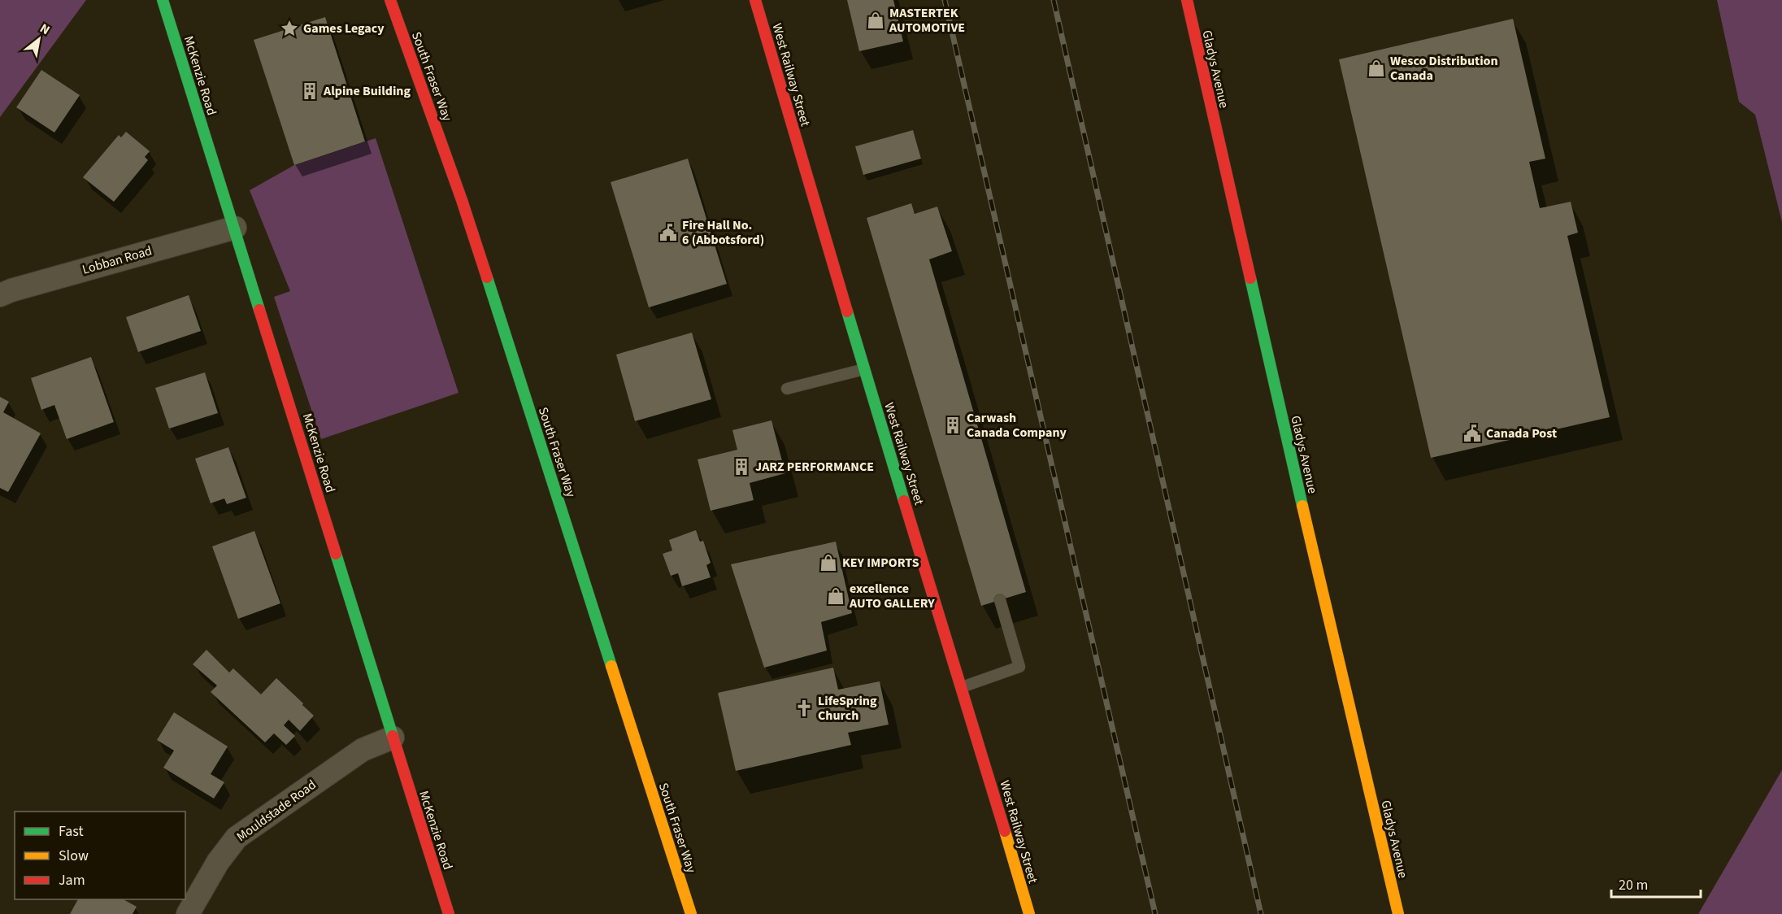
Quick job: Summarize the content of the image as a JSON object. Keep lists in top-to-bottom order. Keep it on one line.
{"streets":{"street":["Gladys Avenue","West Railway Street","McKenzie Road","South Fraser Way","Lobban Road","Mouldstade Road"]},"crossings":[["McKenzie Road","Lobban Road"],["McKenzie Road","Mouldstade Road"]],"places":{"shop":["MASTERTEK AUTOMOTIVE","Wesco Distribution Canada","KEY IMPORTS","excellence AUTO GALLERY"],"place":["Games Legacy"],"building":["Alpine Building","Carwash Canada Company","JARZ PERFORMANCE"],"public building":["Fire Hall No. 6 (Abbotsford)","Canada Post"],"church":["LifeSpring Church"]},"legend":["Fast","Slow","Jam"],"scale_bar":"20 m","north":"top right"}
